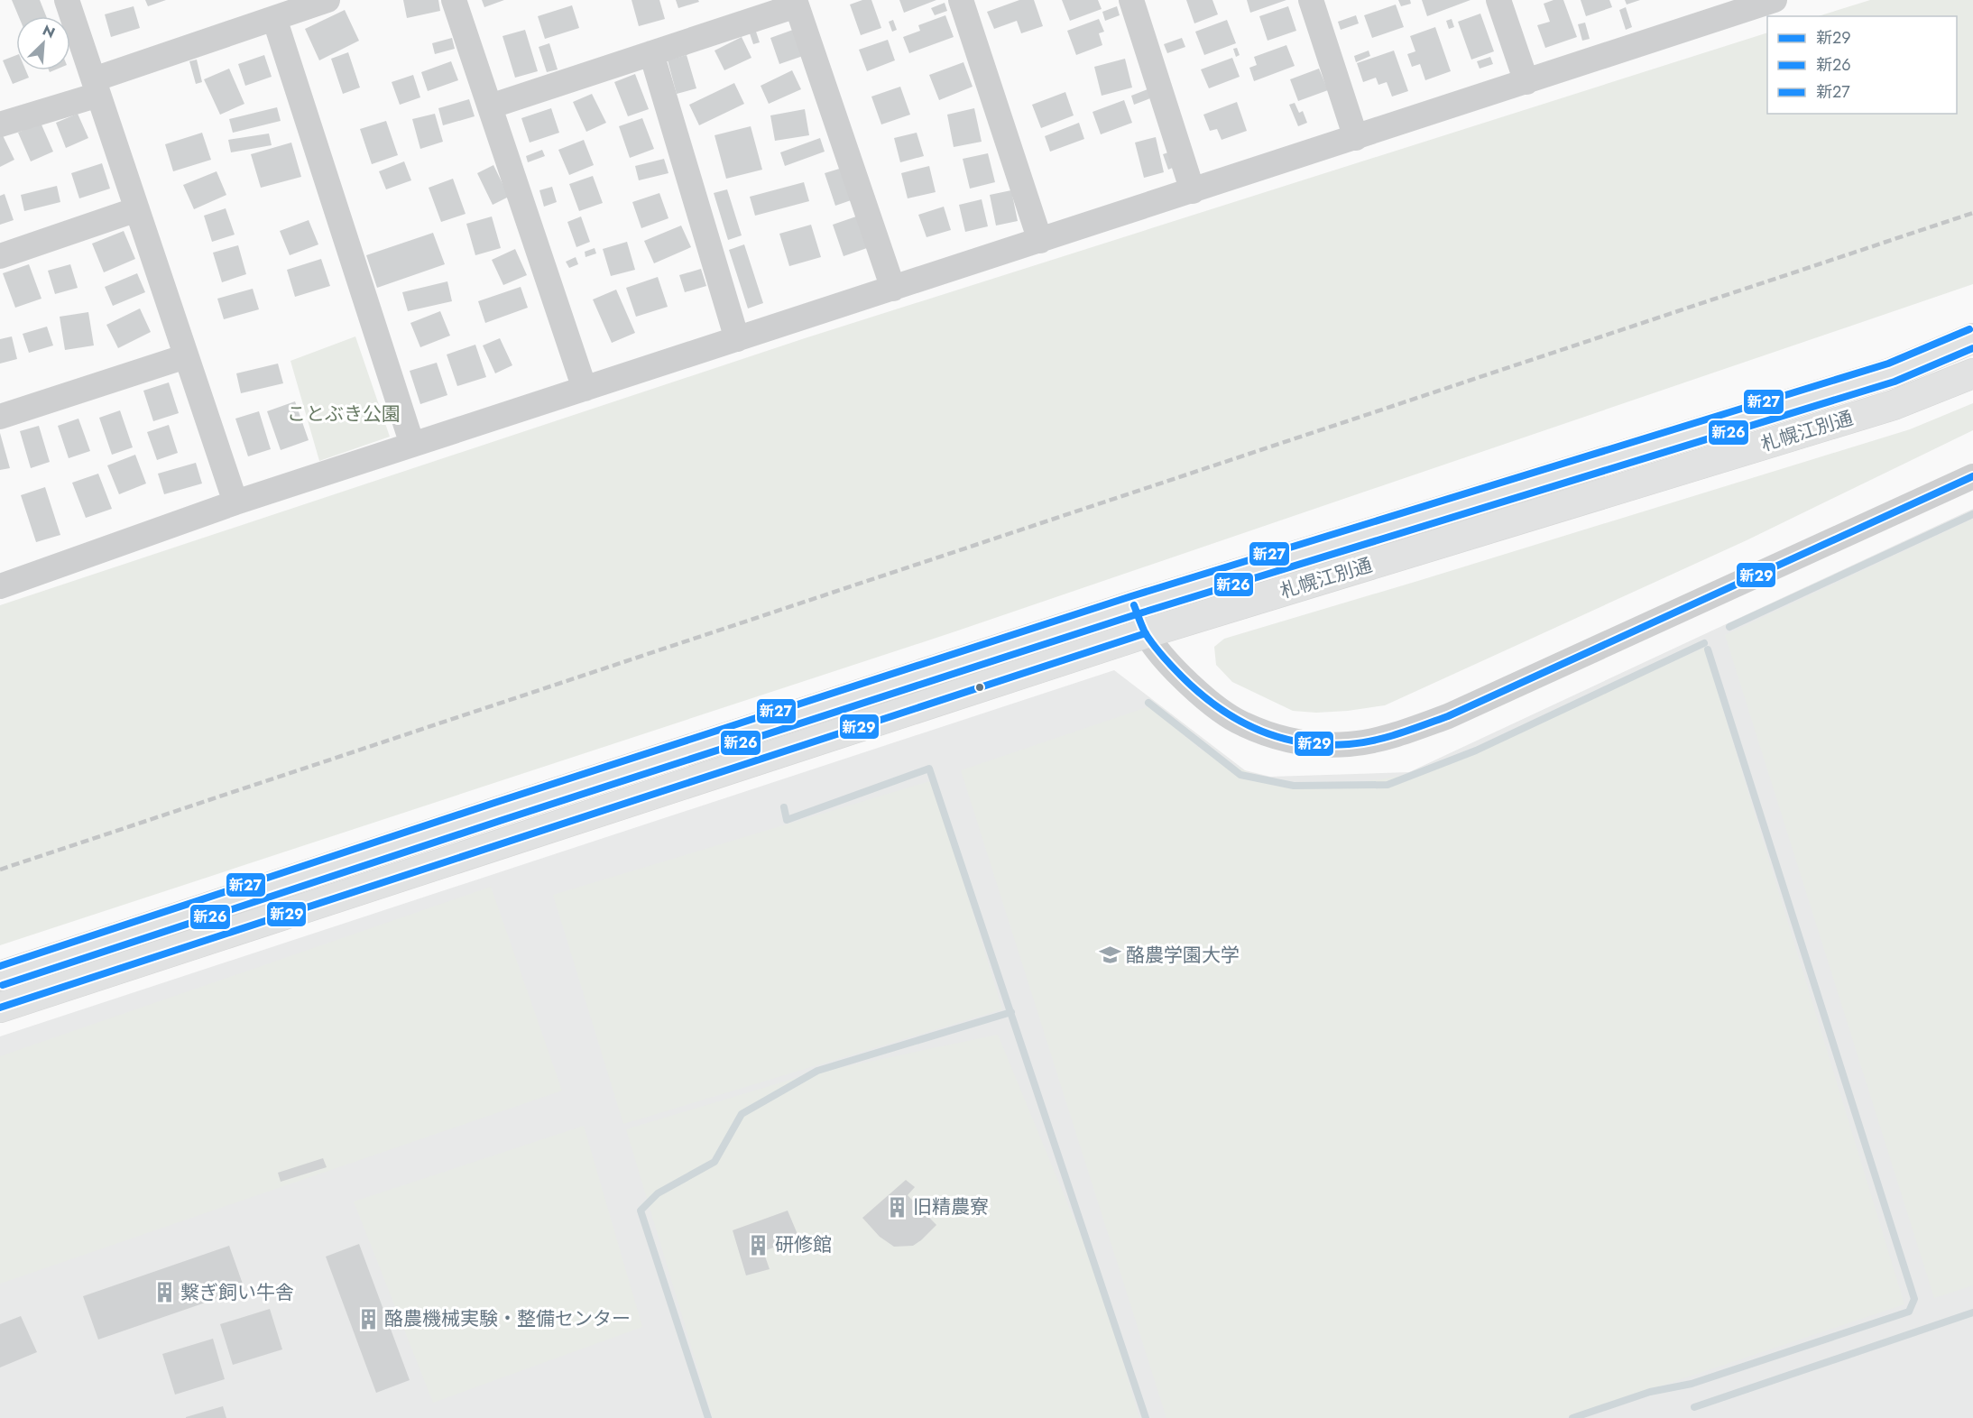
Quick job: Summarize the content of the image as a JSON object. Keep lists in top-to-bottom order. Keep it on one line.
{"streets":{"highway":["札幌江別通"]},"parks":["ことぶき公園"],"places":{"school or university":["酪農学園大学"],"building":["旧精農寮","研修館","繋ぎ飼い牛舎","酪農機械実験・整備センター"]},"lines":["transit line 新27","transit line 新26","transit line 新29"],"legend":["新29","新26","新27"],"north":"top right"}
